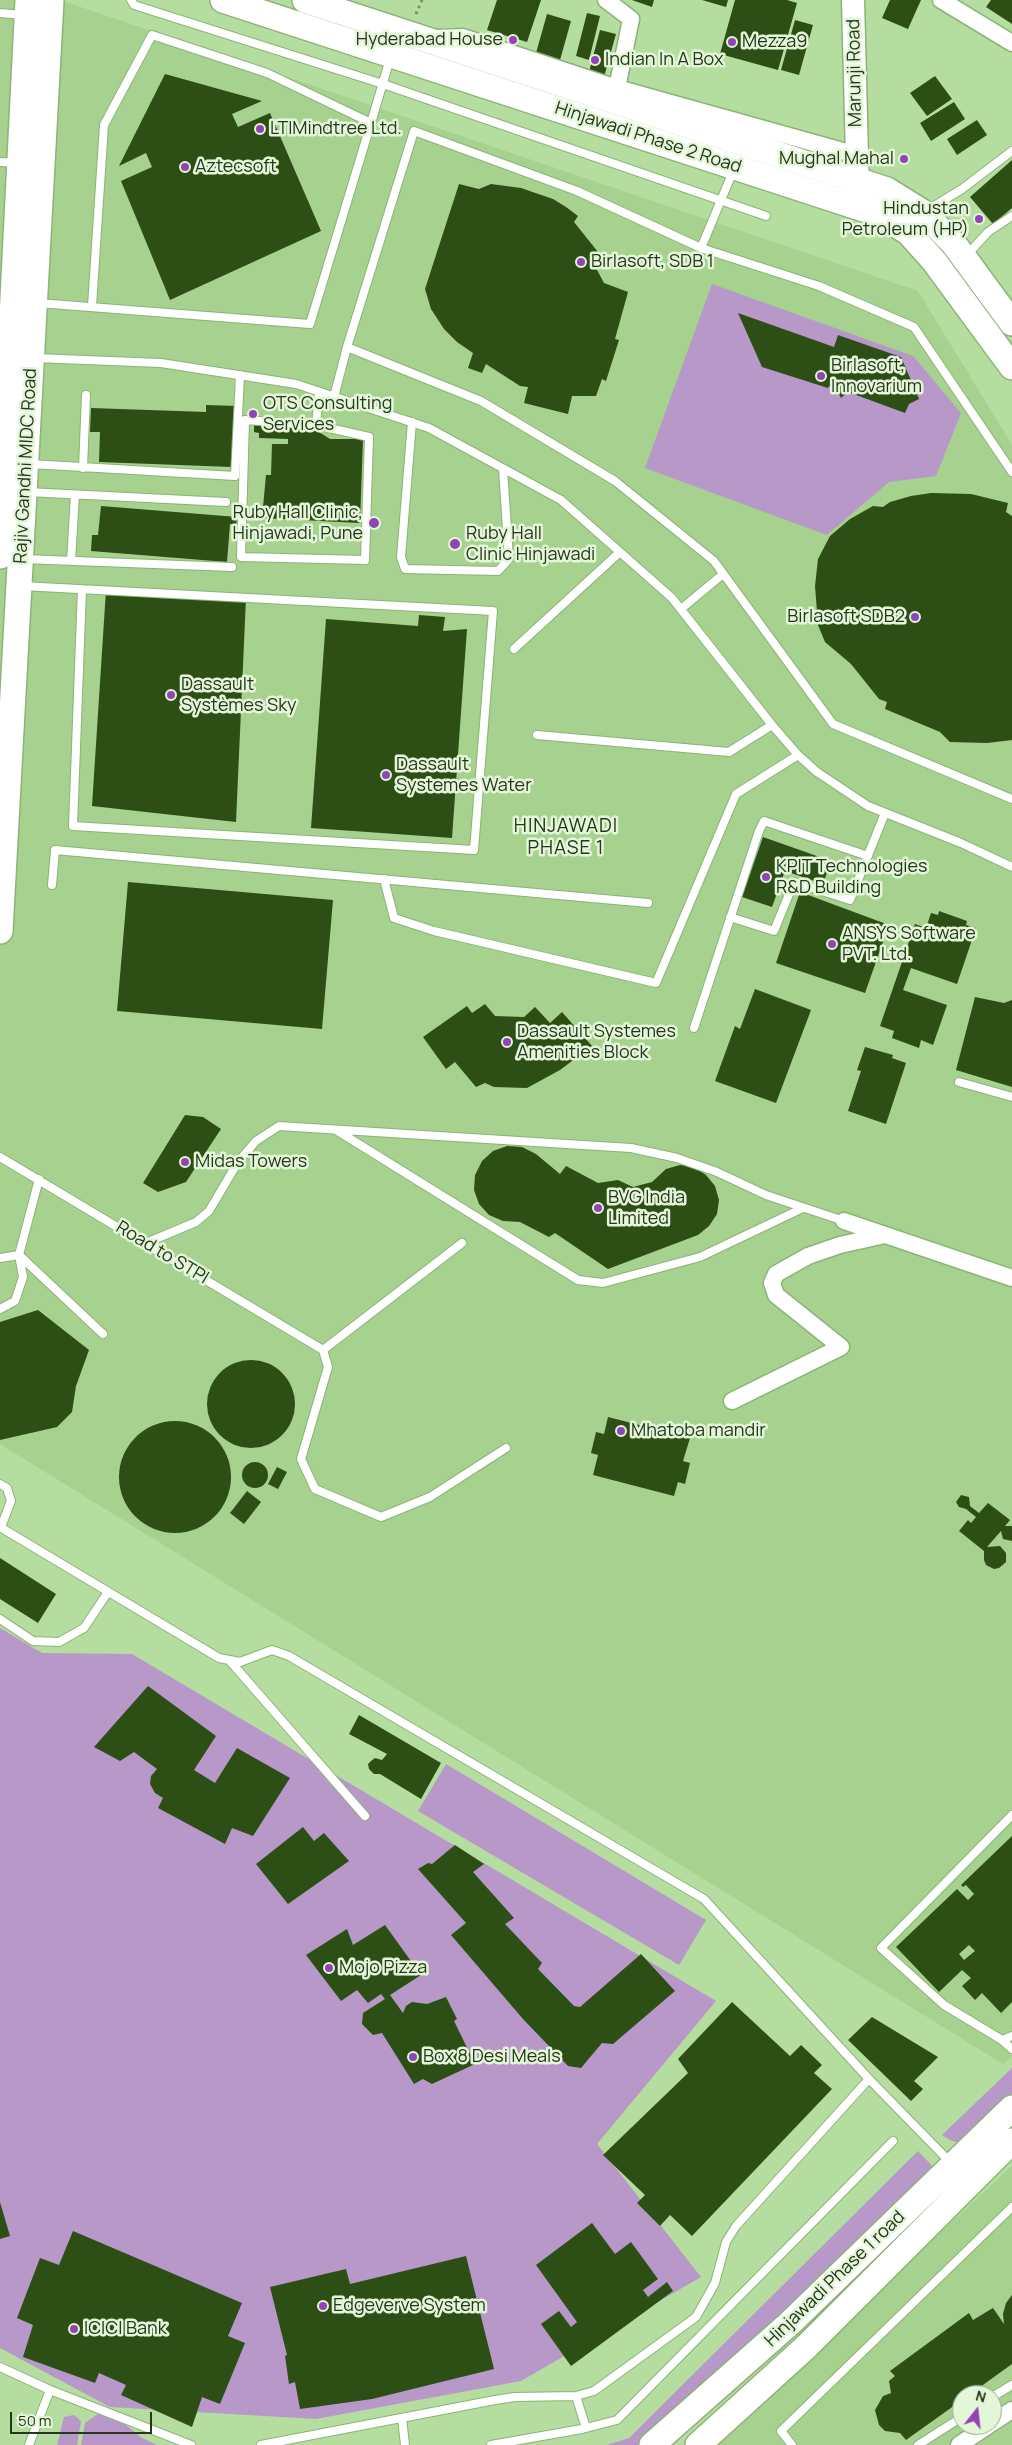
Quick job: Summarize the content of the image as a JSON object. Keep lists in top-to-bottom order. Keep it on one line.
{"streets":{"main road":["Hinjawadi Phase 2 Road","Rajiv Gandhi MIDC Road","Hinjawadi Phase 1 road"],"street":["Marunji Road"],"lane":["Road to STPI"]},"crossings":[["Marunji Road","Hinjawadi Phase 2 Road"]],"districts":["HINJAWADI PHASE 1"],"places":["Hyderabad House","Mezza9","Indian In A Box","LTIMindtree Ltd.","Mughal Mahal","Aztecsoft","Hindustan Petroleum (HP)","Birlasoft, SDB 1","Birlasoft, Innovarium","OTS Consulting Services","Ruby Hall Clinic, Hinjawadi, Pune","Ruby Hall Clinic Hinjawadi","Birlasoft SDB2","Dassault Systèmes Sky","Dassault Systemes Water","KPIT Technologies R&D Building","ANSYS Software PVT. Ltd.","Dassault Systemes Amenities Block","Midas Towers","BVG India Limited","Mhatoba mandir","Mojo Pizza","Box 8 Desi Meals","Edgeverve System","ICICI Bank"],"scale_bar":"50 m","north":"top"}
